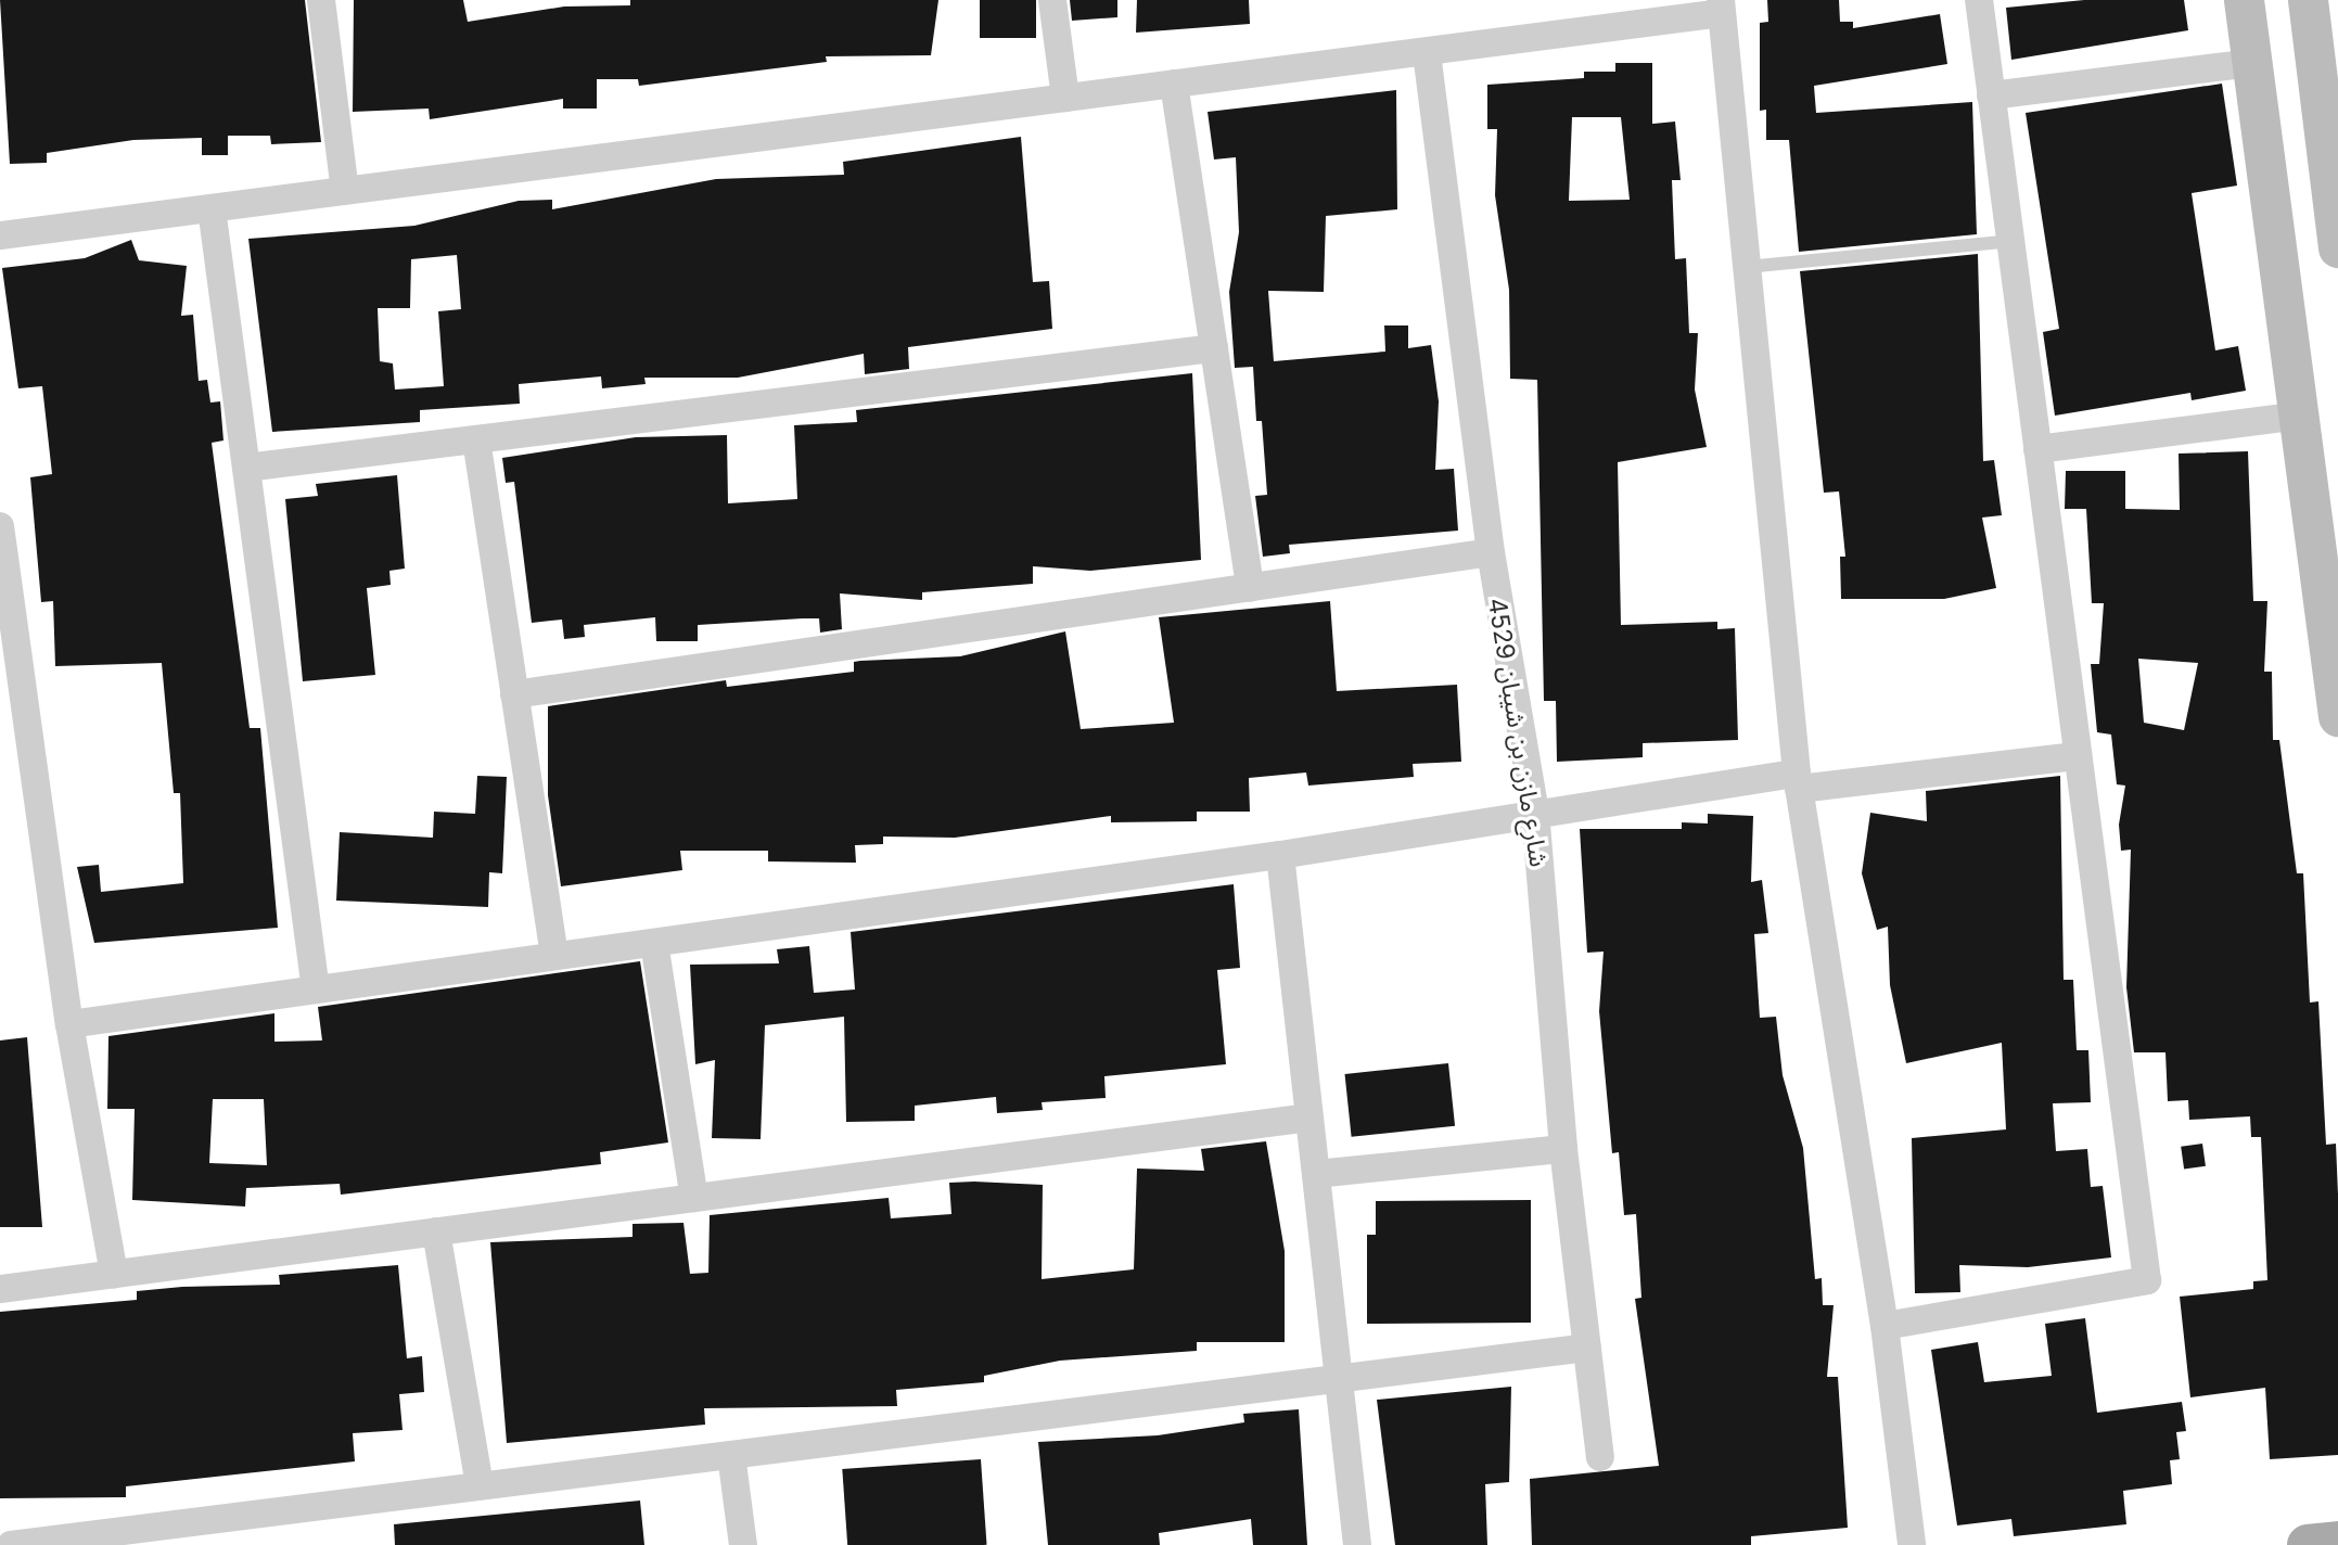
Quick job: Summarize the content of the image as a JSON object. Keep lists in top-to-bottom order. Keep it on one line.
{"streets":{"street":["شارع مازن بن شيبان 4529"]}}
